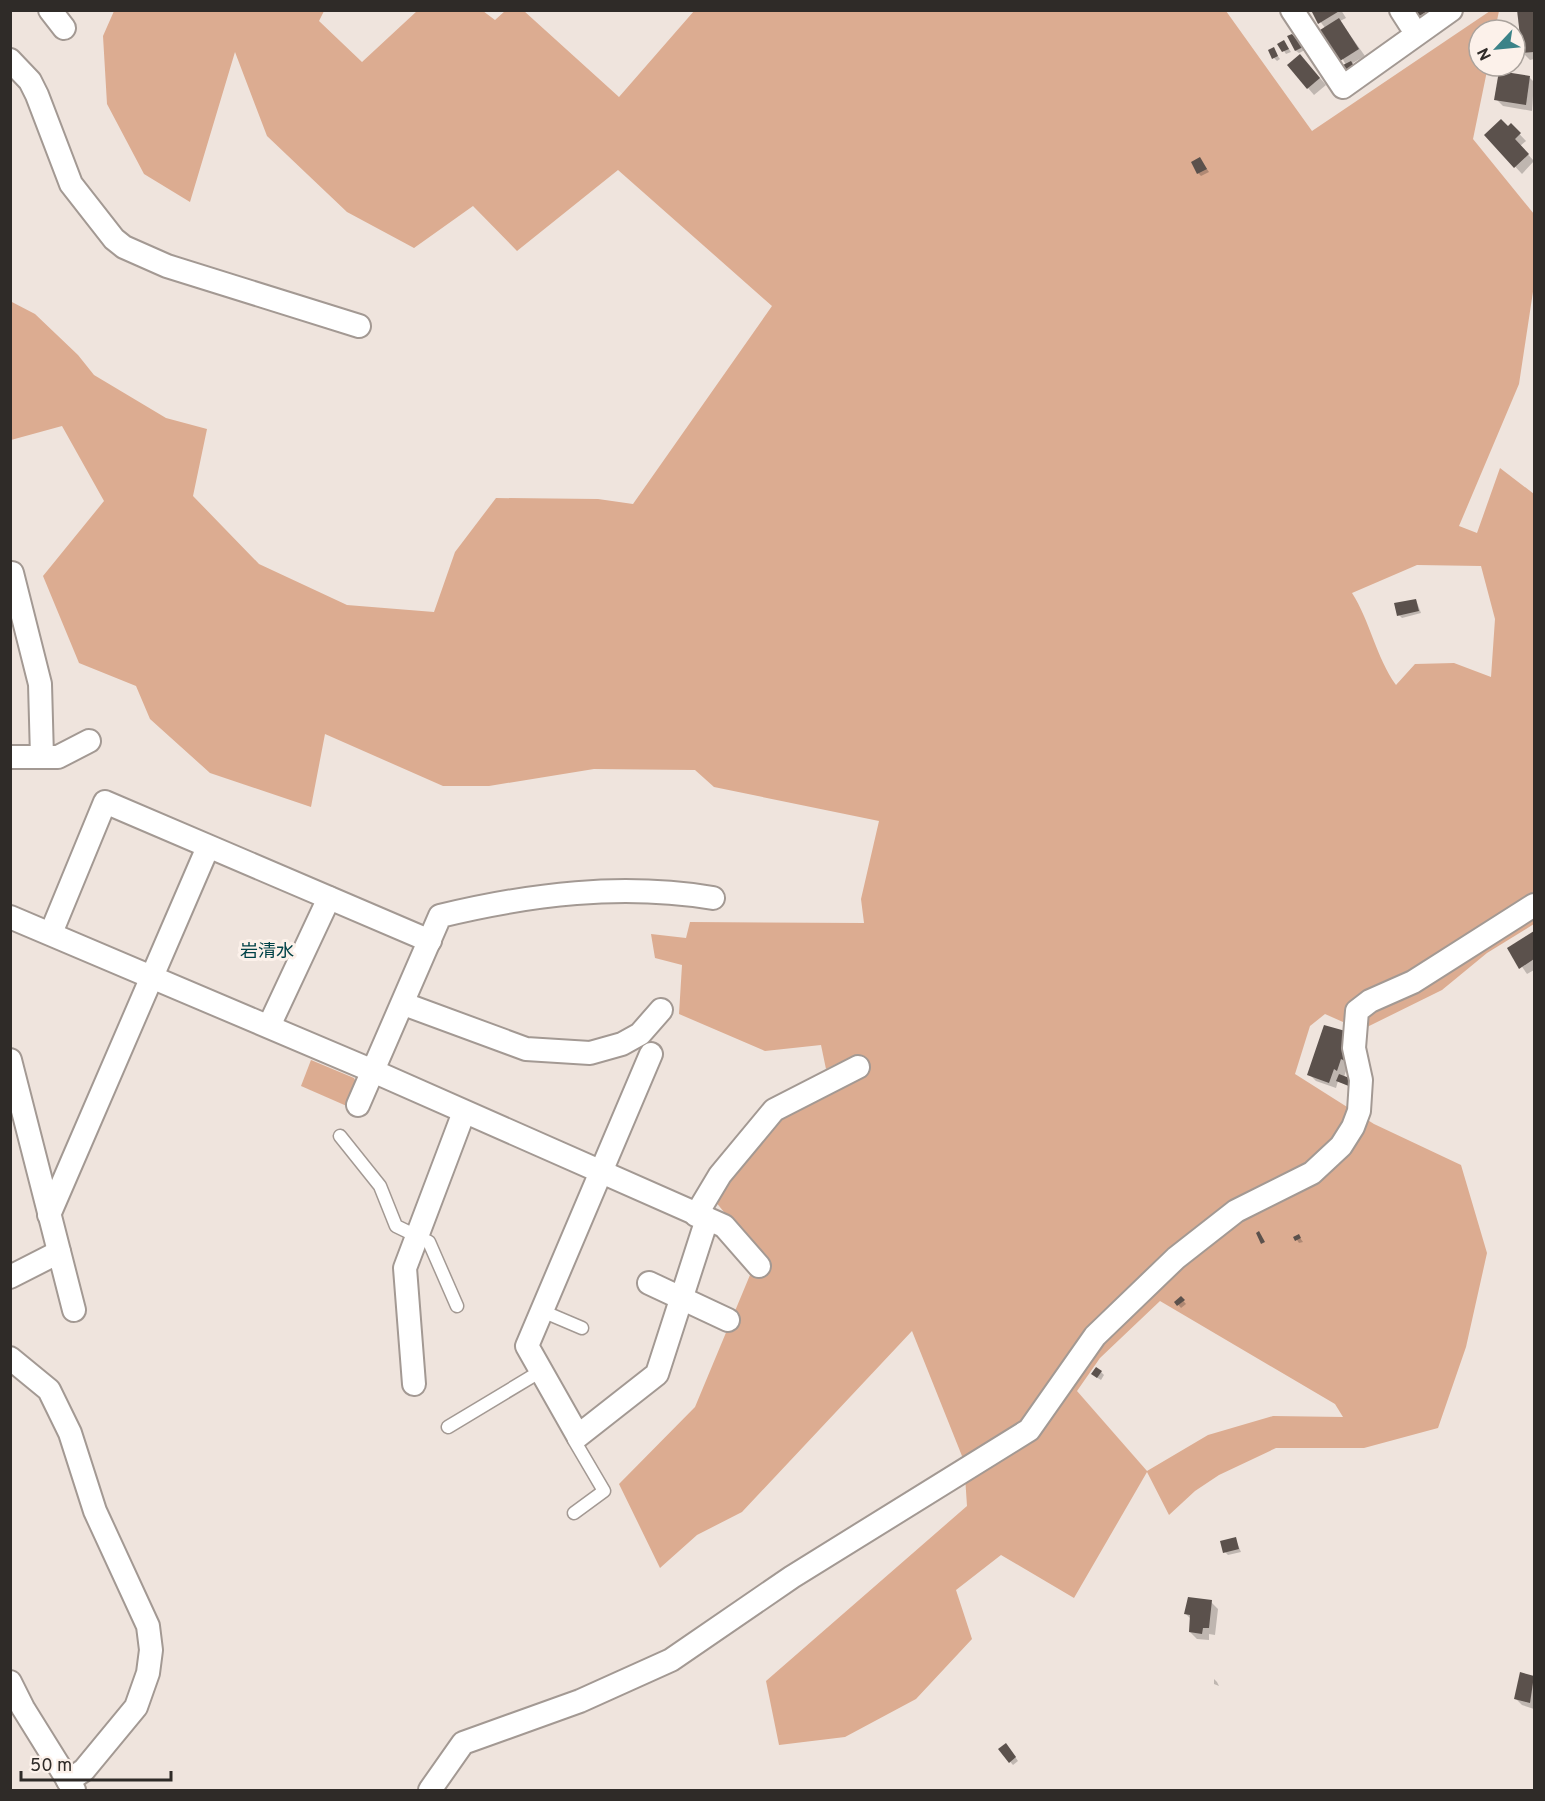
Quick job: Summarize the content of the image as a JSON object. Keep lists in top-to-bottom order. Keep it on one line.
{"districts":["岩清水"],"scale_bar":"50 m","north":"bottom left"}
